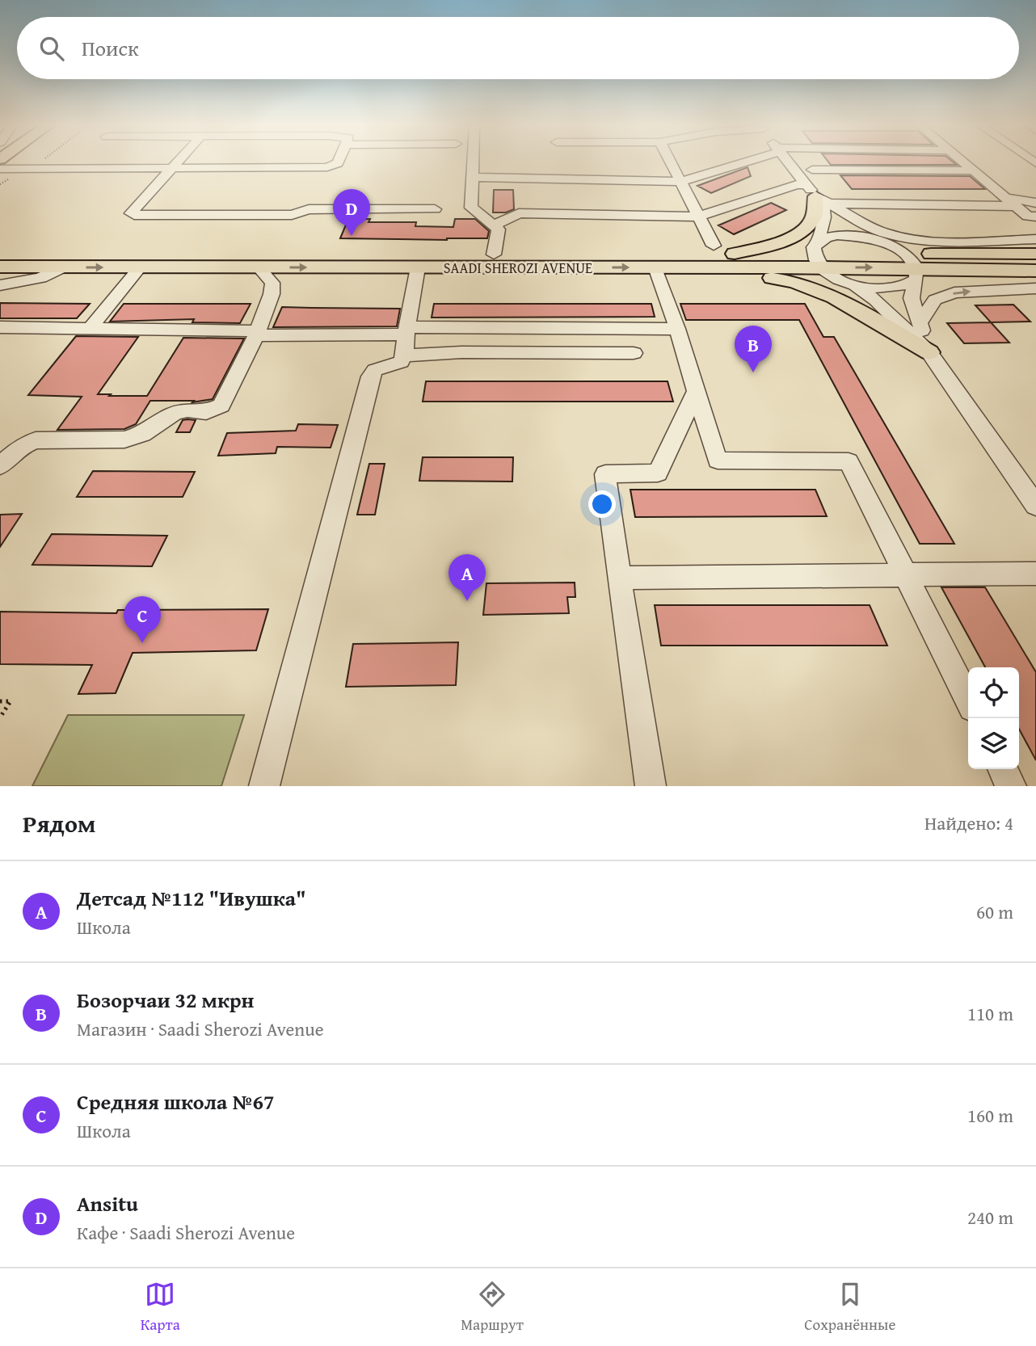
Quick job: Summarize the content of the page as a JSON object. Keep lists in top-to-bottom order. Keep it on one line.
{"streets":{"main road":["SAADI SHEROZI AVENUE"]},"page":{"search":"Поиск","pins":["D","B","A","C"],"heading":["Рядом","Найдено: 4"],"list":[{"mark":"A","name":"Детсад №112 \"Ивушка\"","note":"Школа","value":"60 m"},{"mark":"B","name":"Бозорчаи 32 мкрн","note":"Магазин · Saadi Sherozi Avenue","value":"110 m"},{"mark":"C","name":"Средняя школа №67","note":"Школа","value":"160 m"},{"mark":"D","name":"Ansitu","note":"Кафе · Saadi Sherozi Avenue","value":"240 m"}],"nav":["Карта","Маршрут","Сохранённые"]}}
